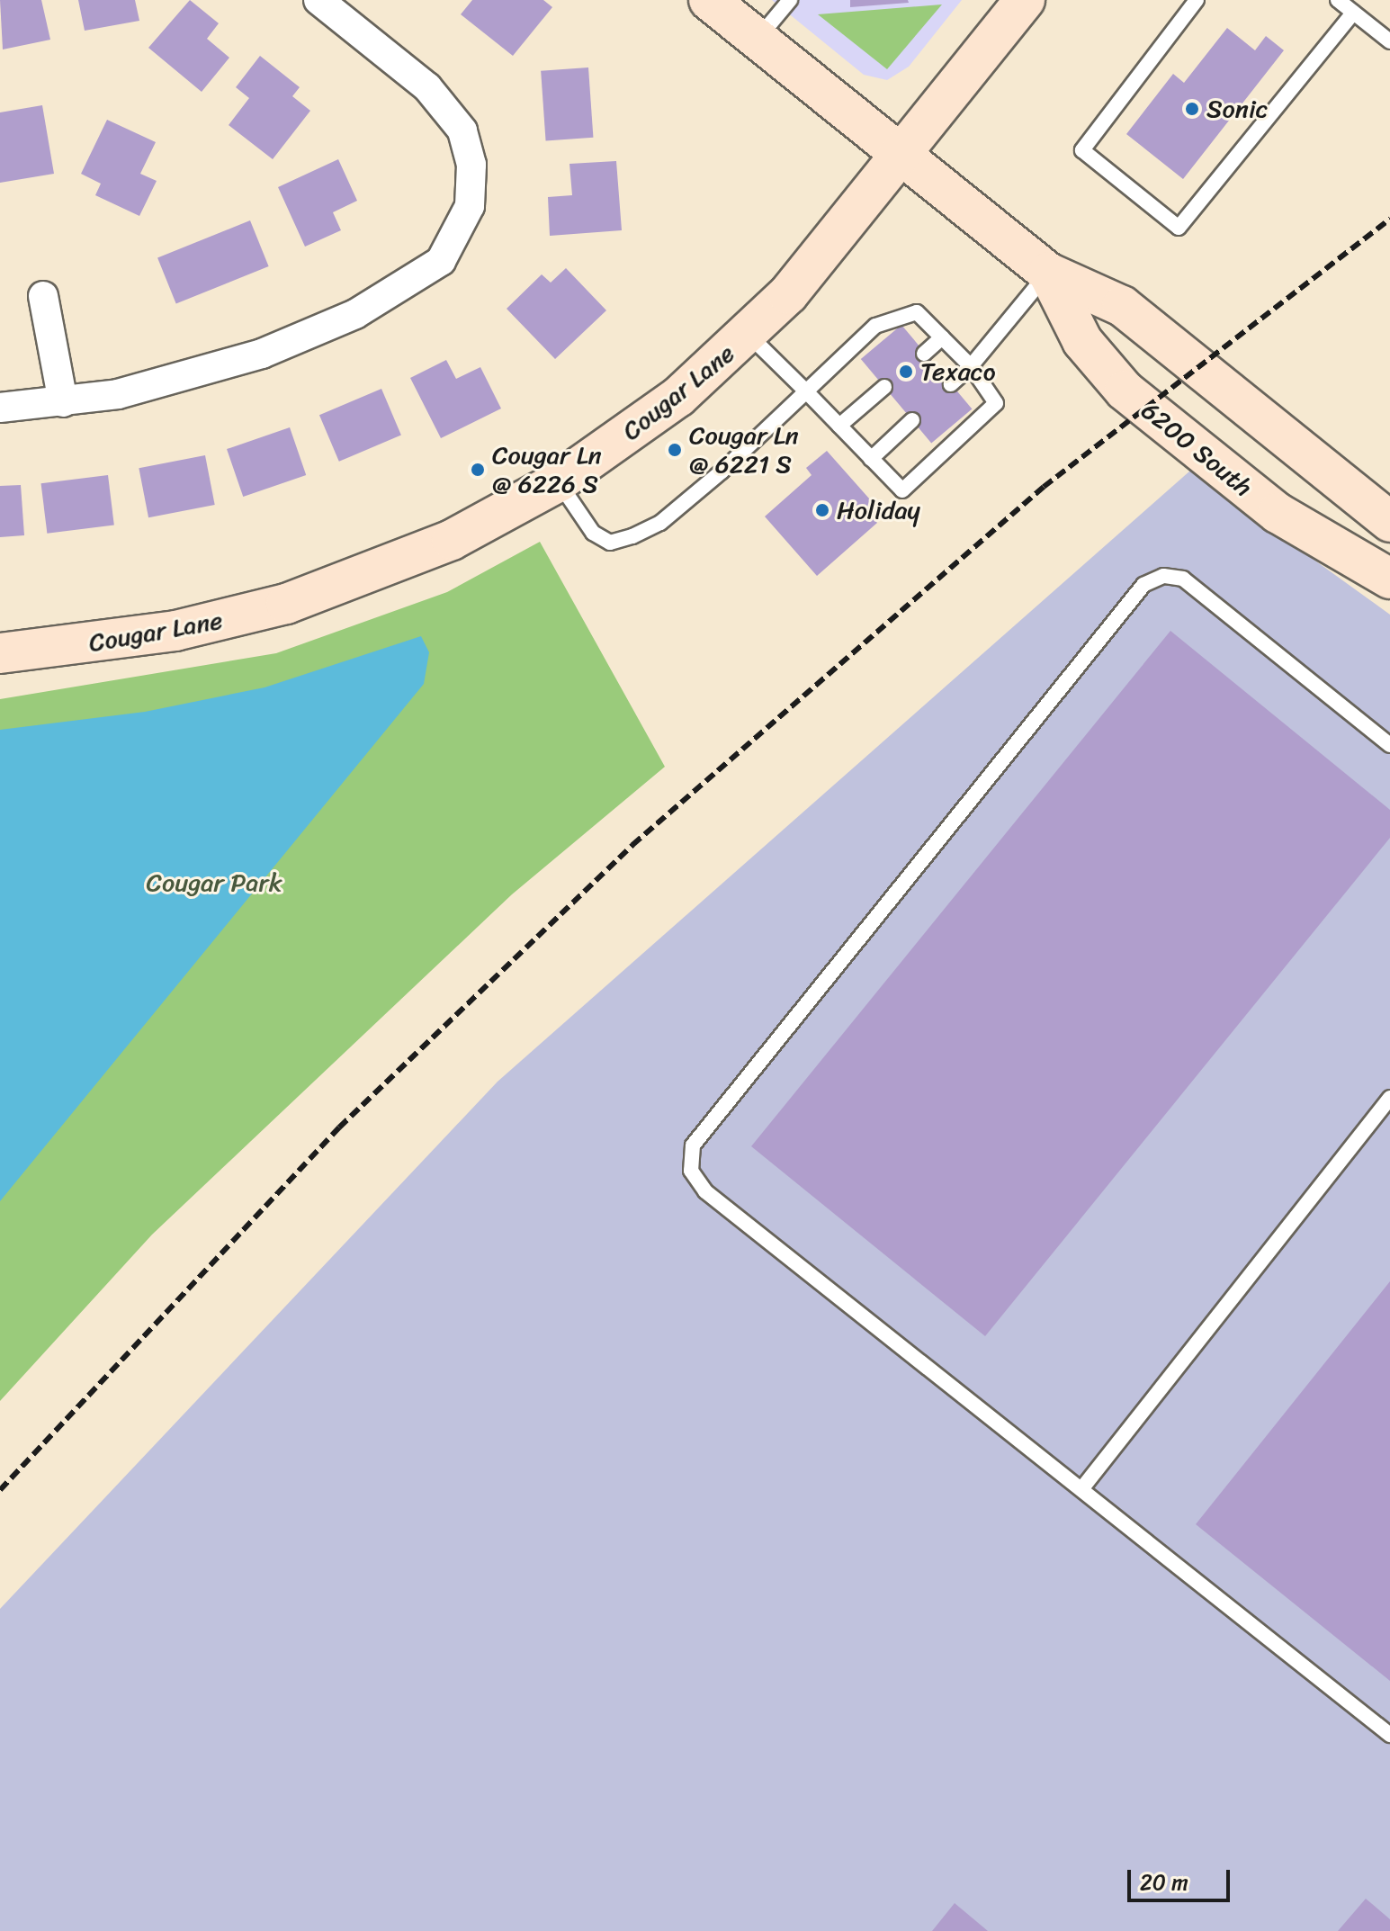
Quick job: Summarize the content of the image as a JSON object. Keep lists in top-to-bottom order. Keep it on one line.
{"streets":{"main road":["Cougar Lane","6200 South"]},"crossings":[["Cougar Lane","6200 South"]],"parks":["Cougar Park"],"places":["Sonic","Texaco","Cougar Ln @ 6221 S","Cougar Ln @ 6226 S","Holiday"],"scale_bar":"20 m"}
